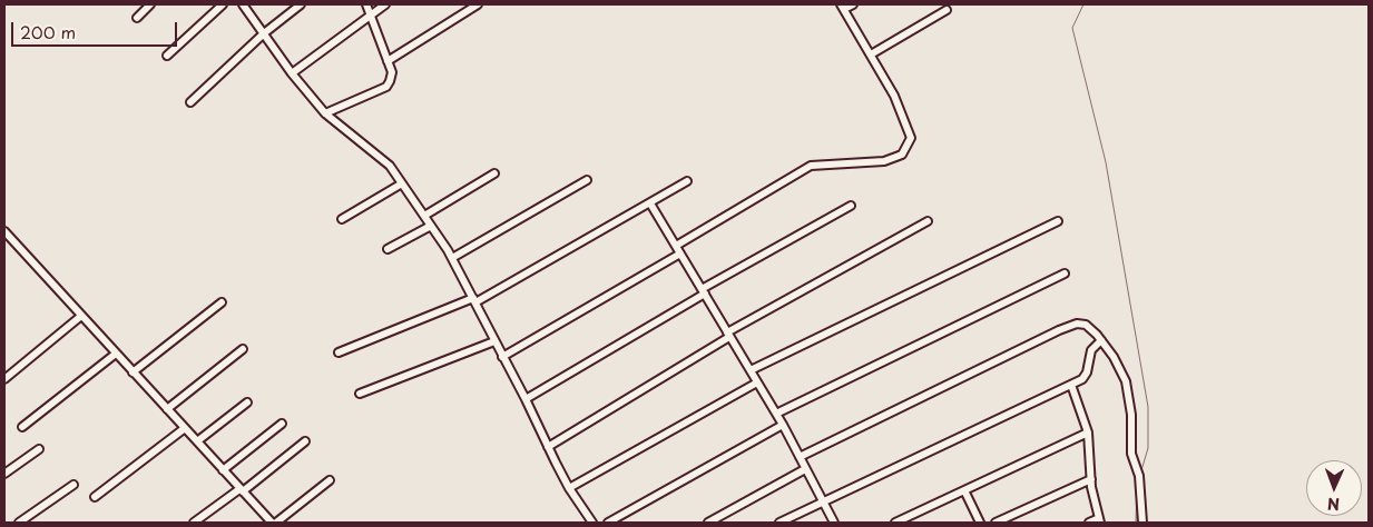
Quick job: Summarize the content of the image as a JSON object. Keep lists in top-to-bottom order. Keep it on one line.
{"scale_bar":"200 m","north":"bottom"}
